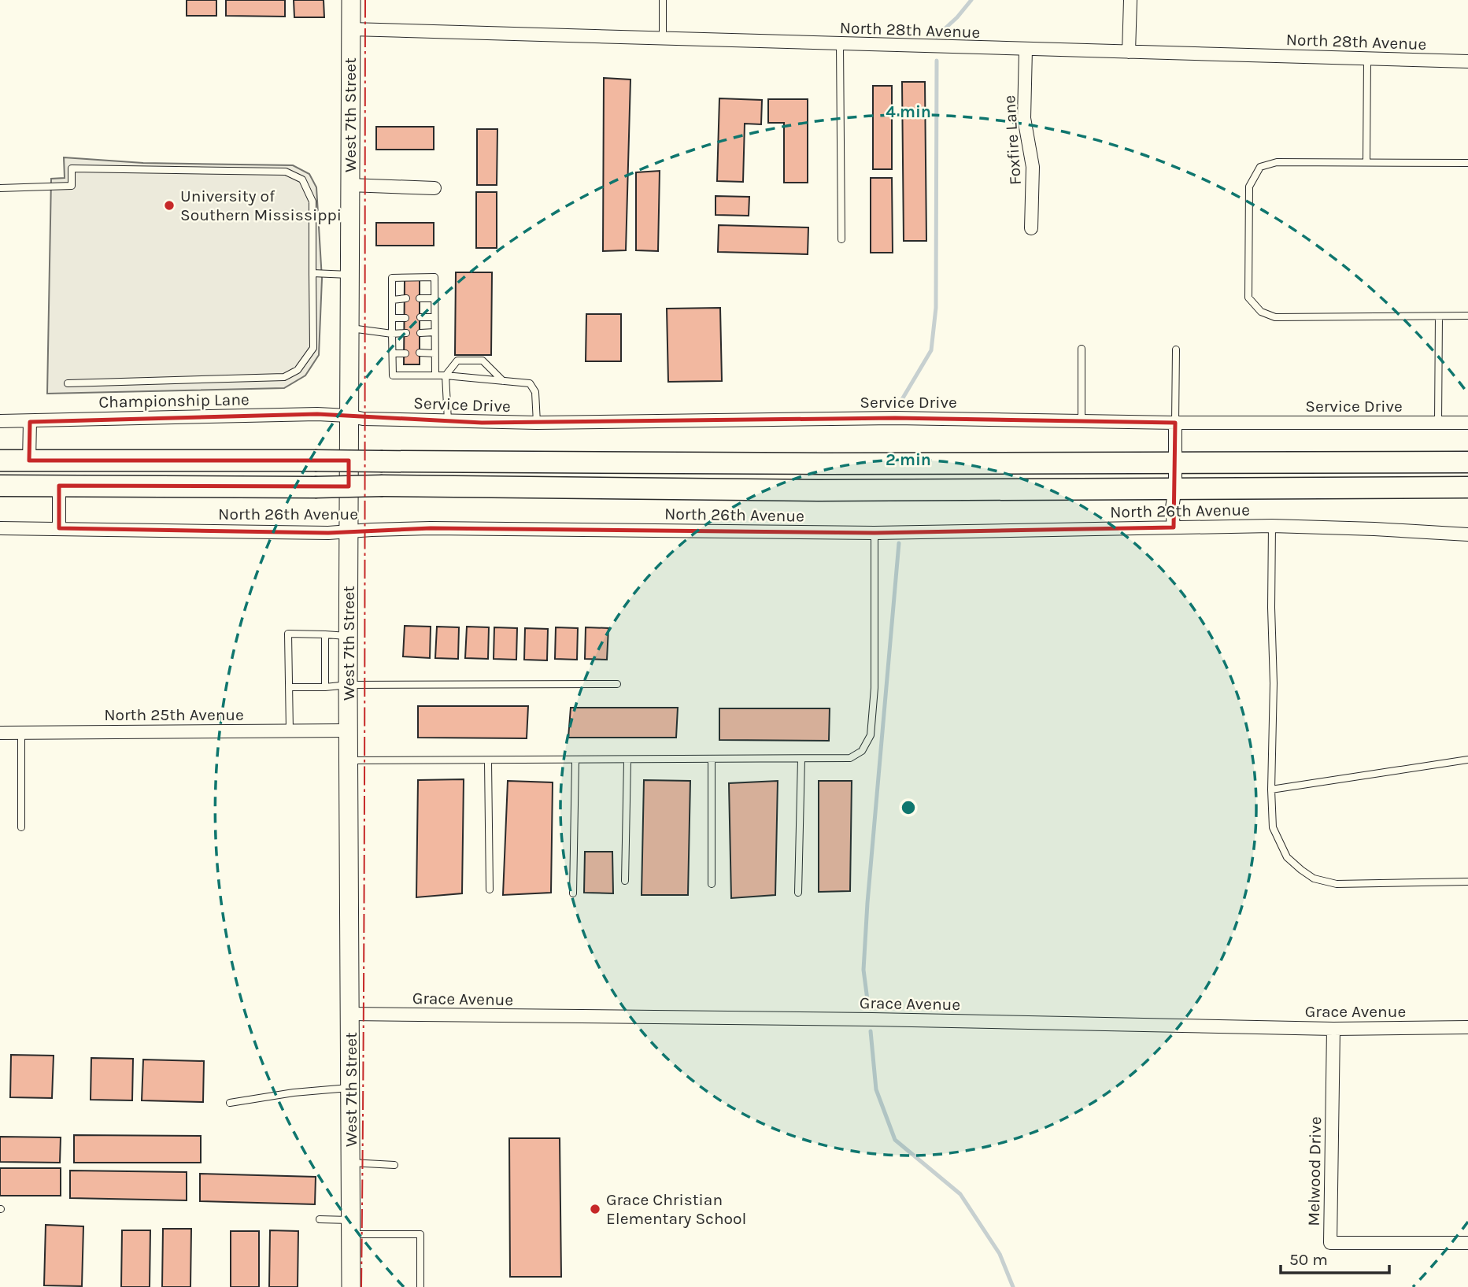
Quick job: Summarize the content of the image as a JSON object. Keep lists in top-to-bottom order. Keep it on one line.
{"streets":{"main road":["West 7th Street"],"street":["North 28th Avenue","Foxfire Lane","Championship Lane","Service Drive","North 26th Avenue","North 25th Avenue","Grace Avenue","Melwood Drive"]},"crossings":[["North 28th Avenue","West 7th Street"],["North 28th Avenue","Foxfire Lane"],["West 7th Street","Championship Lane"],["West 7th Street","Service Drive"],["West 7th Street","North 26th Avenue"],["West 7th Street","North 25th Avenue"],["West 7th Street","Grace Avenue"],["Championship Lane","Service Drive"],["Grace Avenue","Melwood Drive"]],"places":["University of Southern Mississippi","Grace Christian Elementary School"],"scale_bar":"50 m","rings":["4 min","2 min"]}
